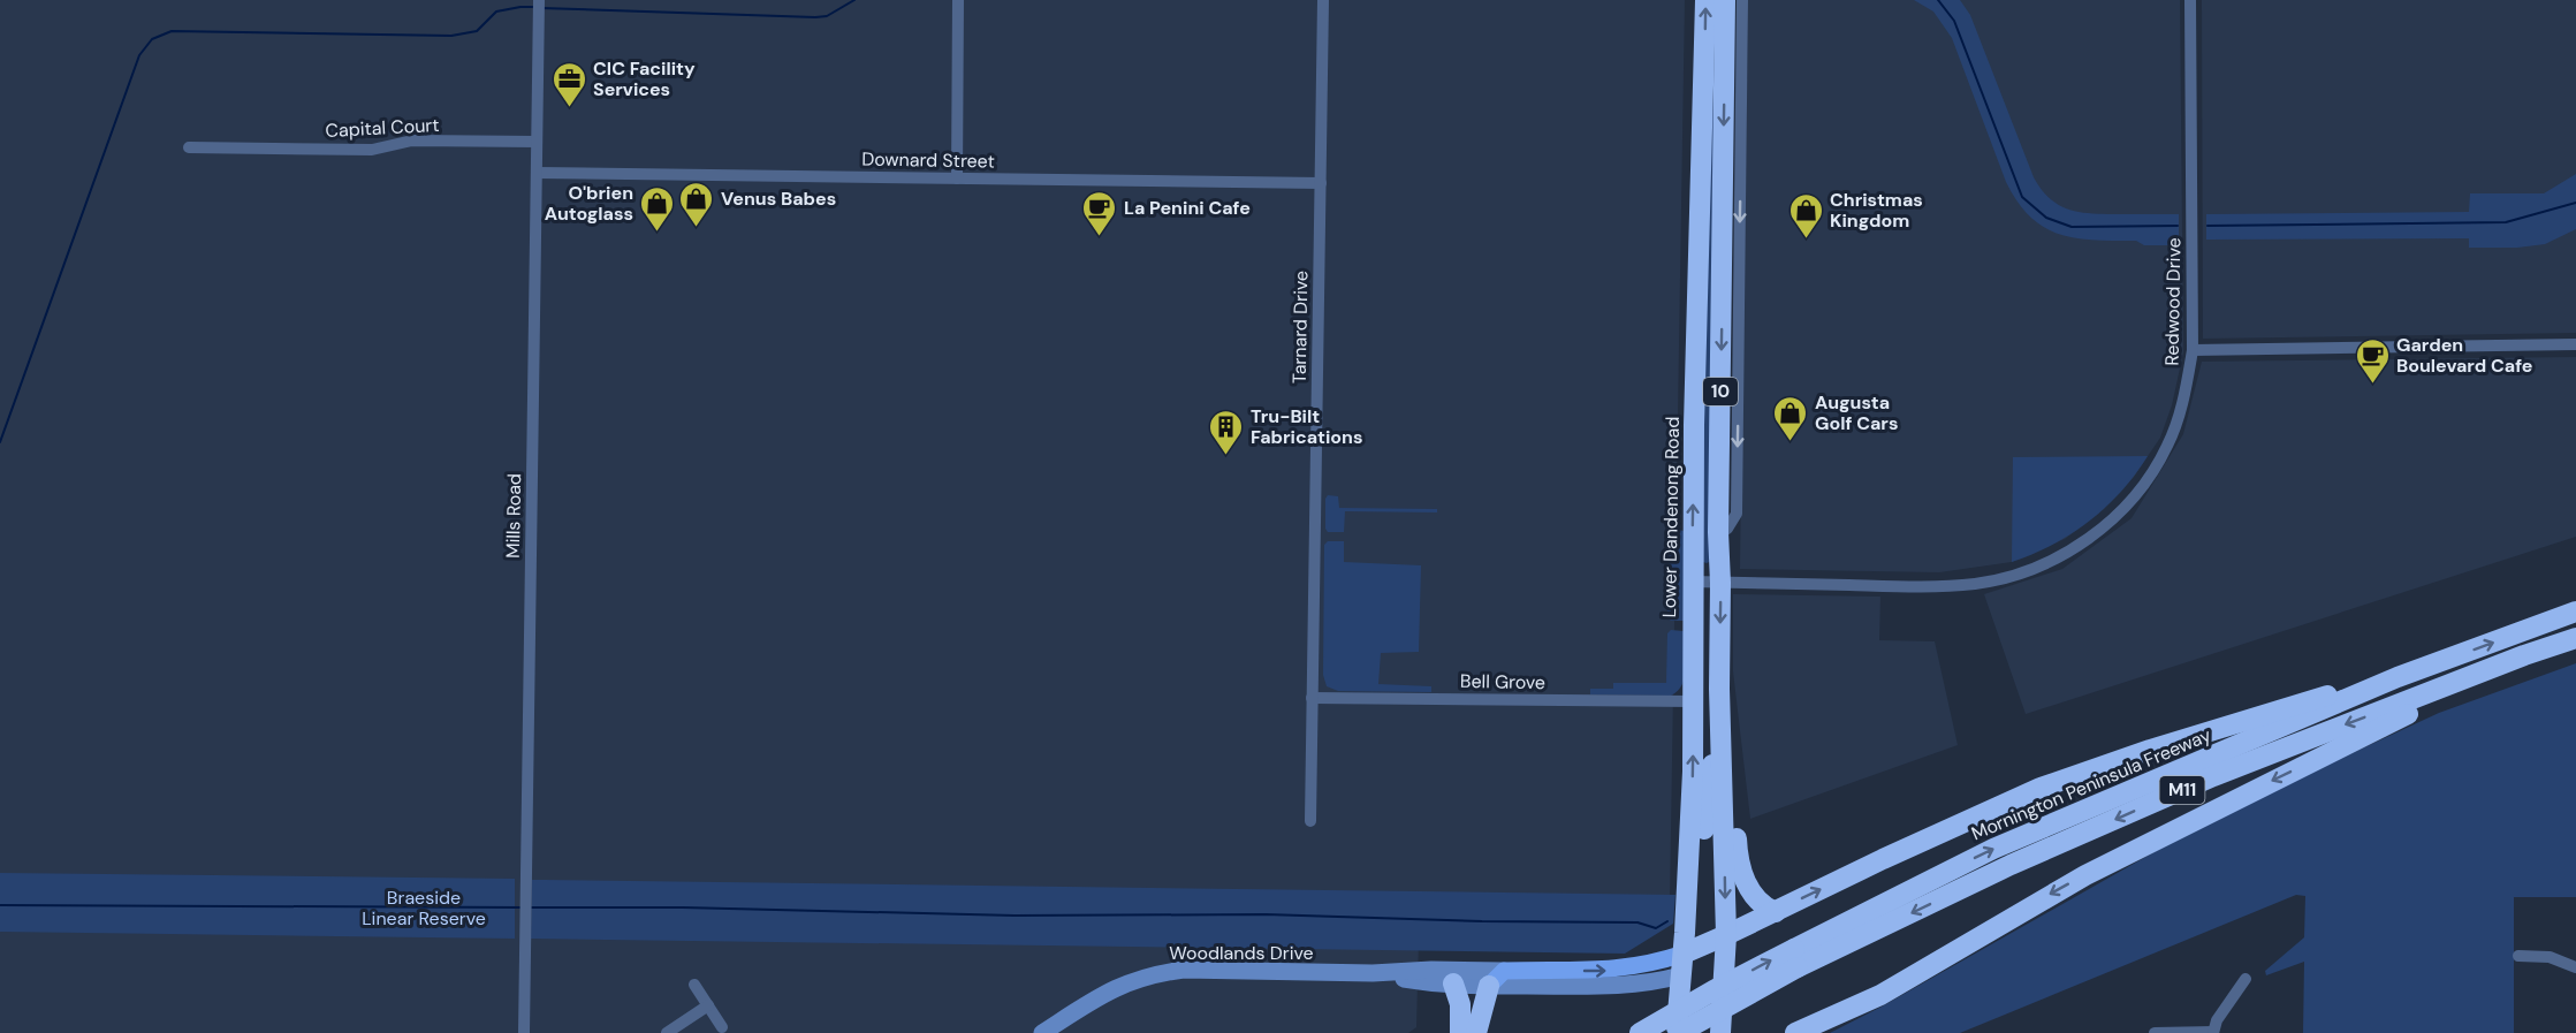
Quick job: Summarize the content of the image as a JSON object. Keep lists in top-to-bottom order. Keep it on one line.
{"streets":{"highway":["10","Lower Dandenong Road","Mornington Peninsula Freeway","M11"],"main road":["Woodlands Drive"],"street":["Capital Court","Downard Street","Redwood Drive","Tarnard Drive","Mills Road","Bell Grove"]},"crossings":[["Capital Court","Mills Road"],["Downard Street","Tarnard Drive"],["Downard Street","Mills Road"],["Redwood Drive","10"],["Redwood Drive","Lower Dandenong Road"],["Tarnard Drive","Bell Grove"],["Lower Dandenong Road","Bell Grove"],["Lower Dandenong Road","Mornington Peninsula Freeway"],["Lower Dandenong Road","Woodlands Drive"]],"parks":["Braeside Linear Reserve"],"places":{"office":["CIC Facility Services"],"shop":["Venus Babes","O'brien Autoglass","Christmas Kingdom","Augusta Golf Cars"],"cafe":["La Penini Cafe","Garden Boulevard Cafe"],"building":["Tru-Bilt Fabrications"]}}
